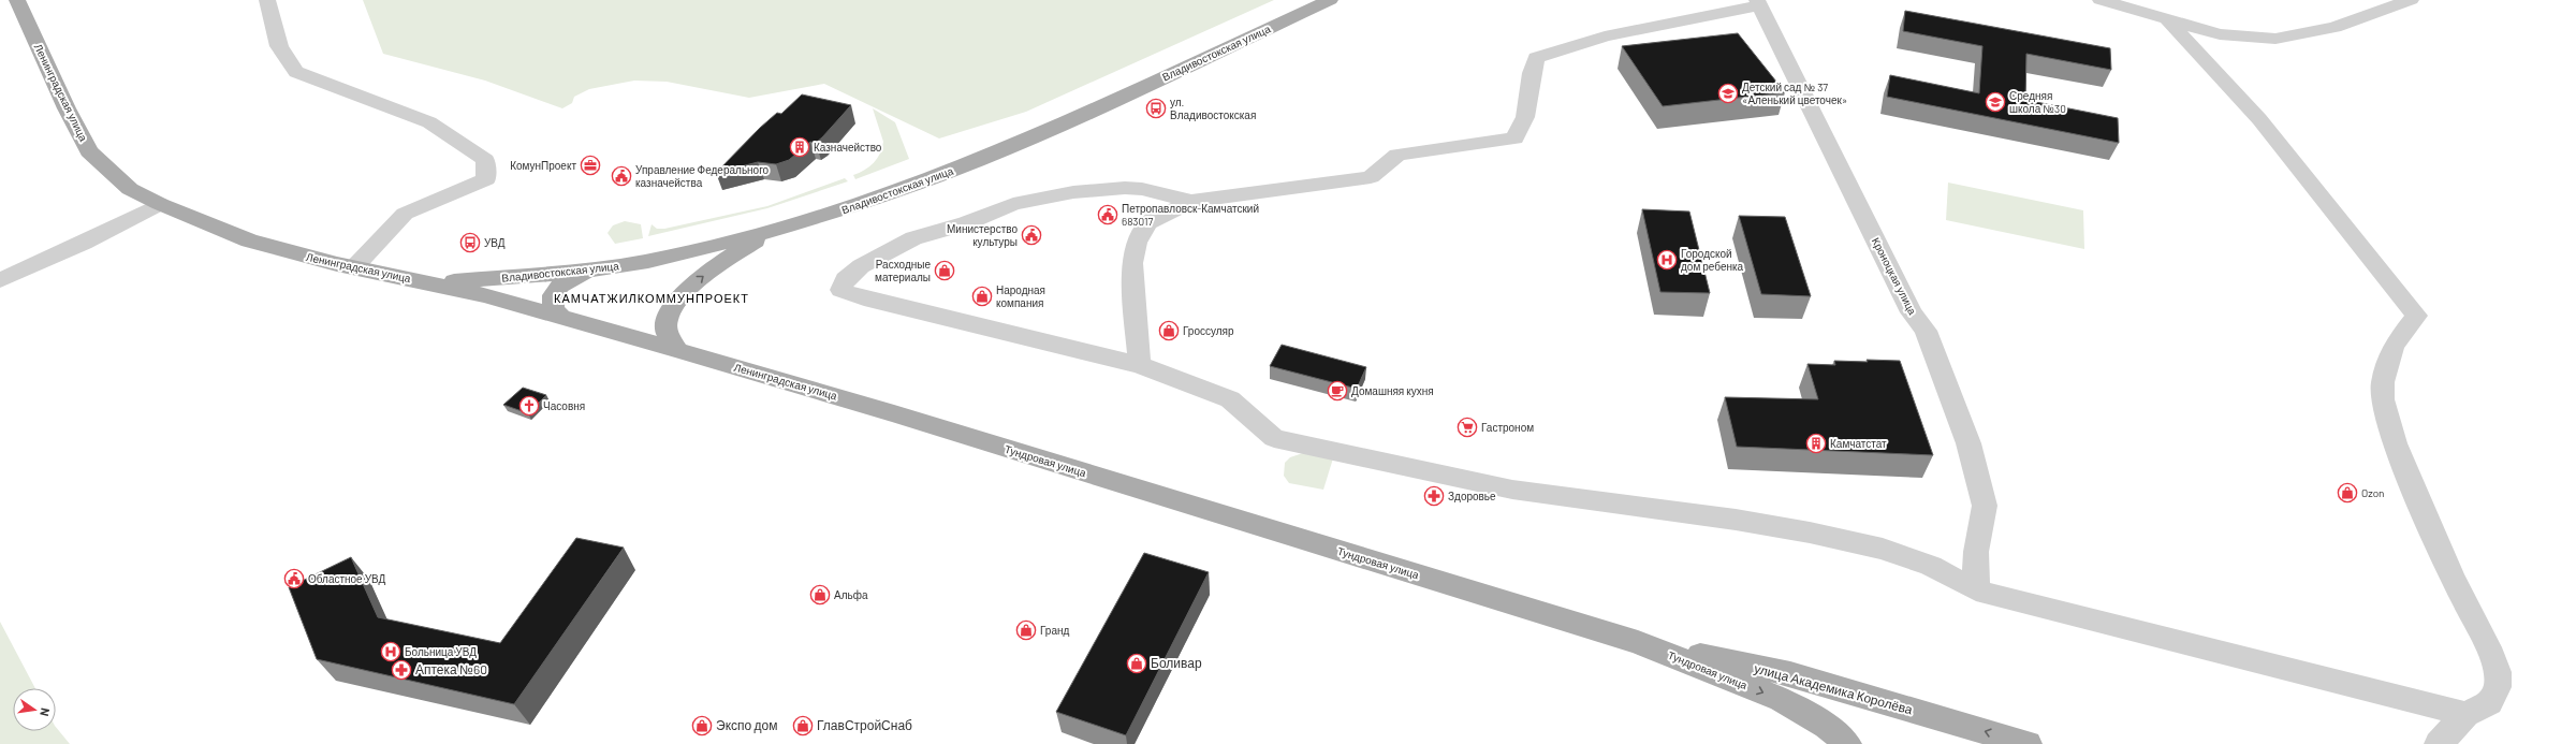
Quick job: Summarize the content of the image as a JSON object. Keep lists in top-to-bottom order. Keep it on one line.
{"streets":{"main road":["Владивостокская улица","Ленинградская улица","Тундровая улица","улица Академика Королёва"],"street":["Кроноцкая улица"]},"crossings":[["Владивостокская улица","Ленинградская улица"],["Ленинградская улица","Тундровая улица"],["Тундровая улица","улица Академика Королёва"]],"one_way":["улица Академика Королёва"],"districts":["КАМЧАТЖИЛКОММУНПРОЕКТ"],"places":{"school or university":["Детский сад № 37 «Аленький цветочек»","Средняя школа №30"],"bus stop":["ул. Владивостокская","УВД"],"building":["Казначейство","Камчатстат"],"office":["КомунПроект"],"public building":["Управление Федерального казначейства","Петропавловск-Камчатский 683017","Министерство культуры","Областное УВД"],"hospital":["Городской дом ребенка","Больница УВД"],"shop":["Расходные материалы","Народная компания","Гроссуляр","Ozon","Альфа","Гранд","Боливар","Экспо дом","ГлавСтройСнаб"],"cafe":["Домашняя кухня"],"church":["Часовня"],"supermarket":["Гастроном"],"pharmacy":["Здоровье","Аптека №60"]},"north":"right"}
